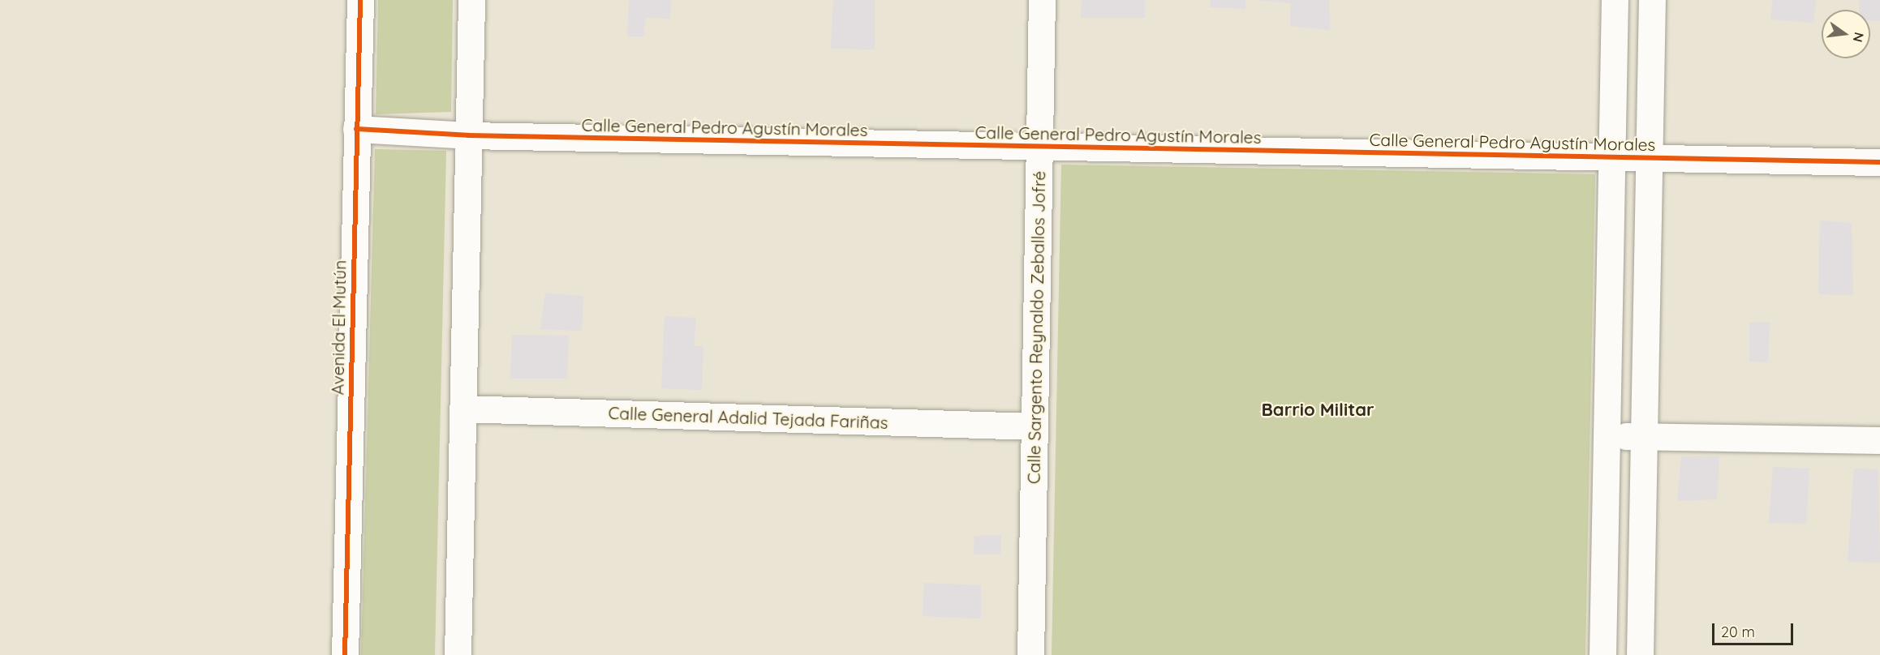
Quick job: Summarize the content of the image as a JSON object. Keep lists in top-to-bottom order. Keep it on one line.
{"streets":{"street":["Calle General Pedro Agustín Morales","Avenida El Mutún","Calle Sargento Reynaldo Zeballos Jofré","Calle General Adalid Tejada Fariñas"]},"crossings":[["Calle General Pedro Agustín Morales","Avenida El Mutún"],["Calle General Pedro Agustín Morales","Calle Sargento Reynaldo Zeballos Jofré"],["Calle Sargento Reynaldo Zeballos Jofré","Calle General Adalid Tejada Fariñas"]],"districts":["Barrio Militar"],"scale_bar":"20 m","north":"right"}
